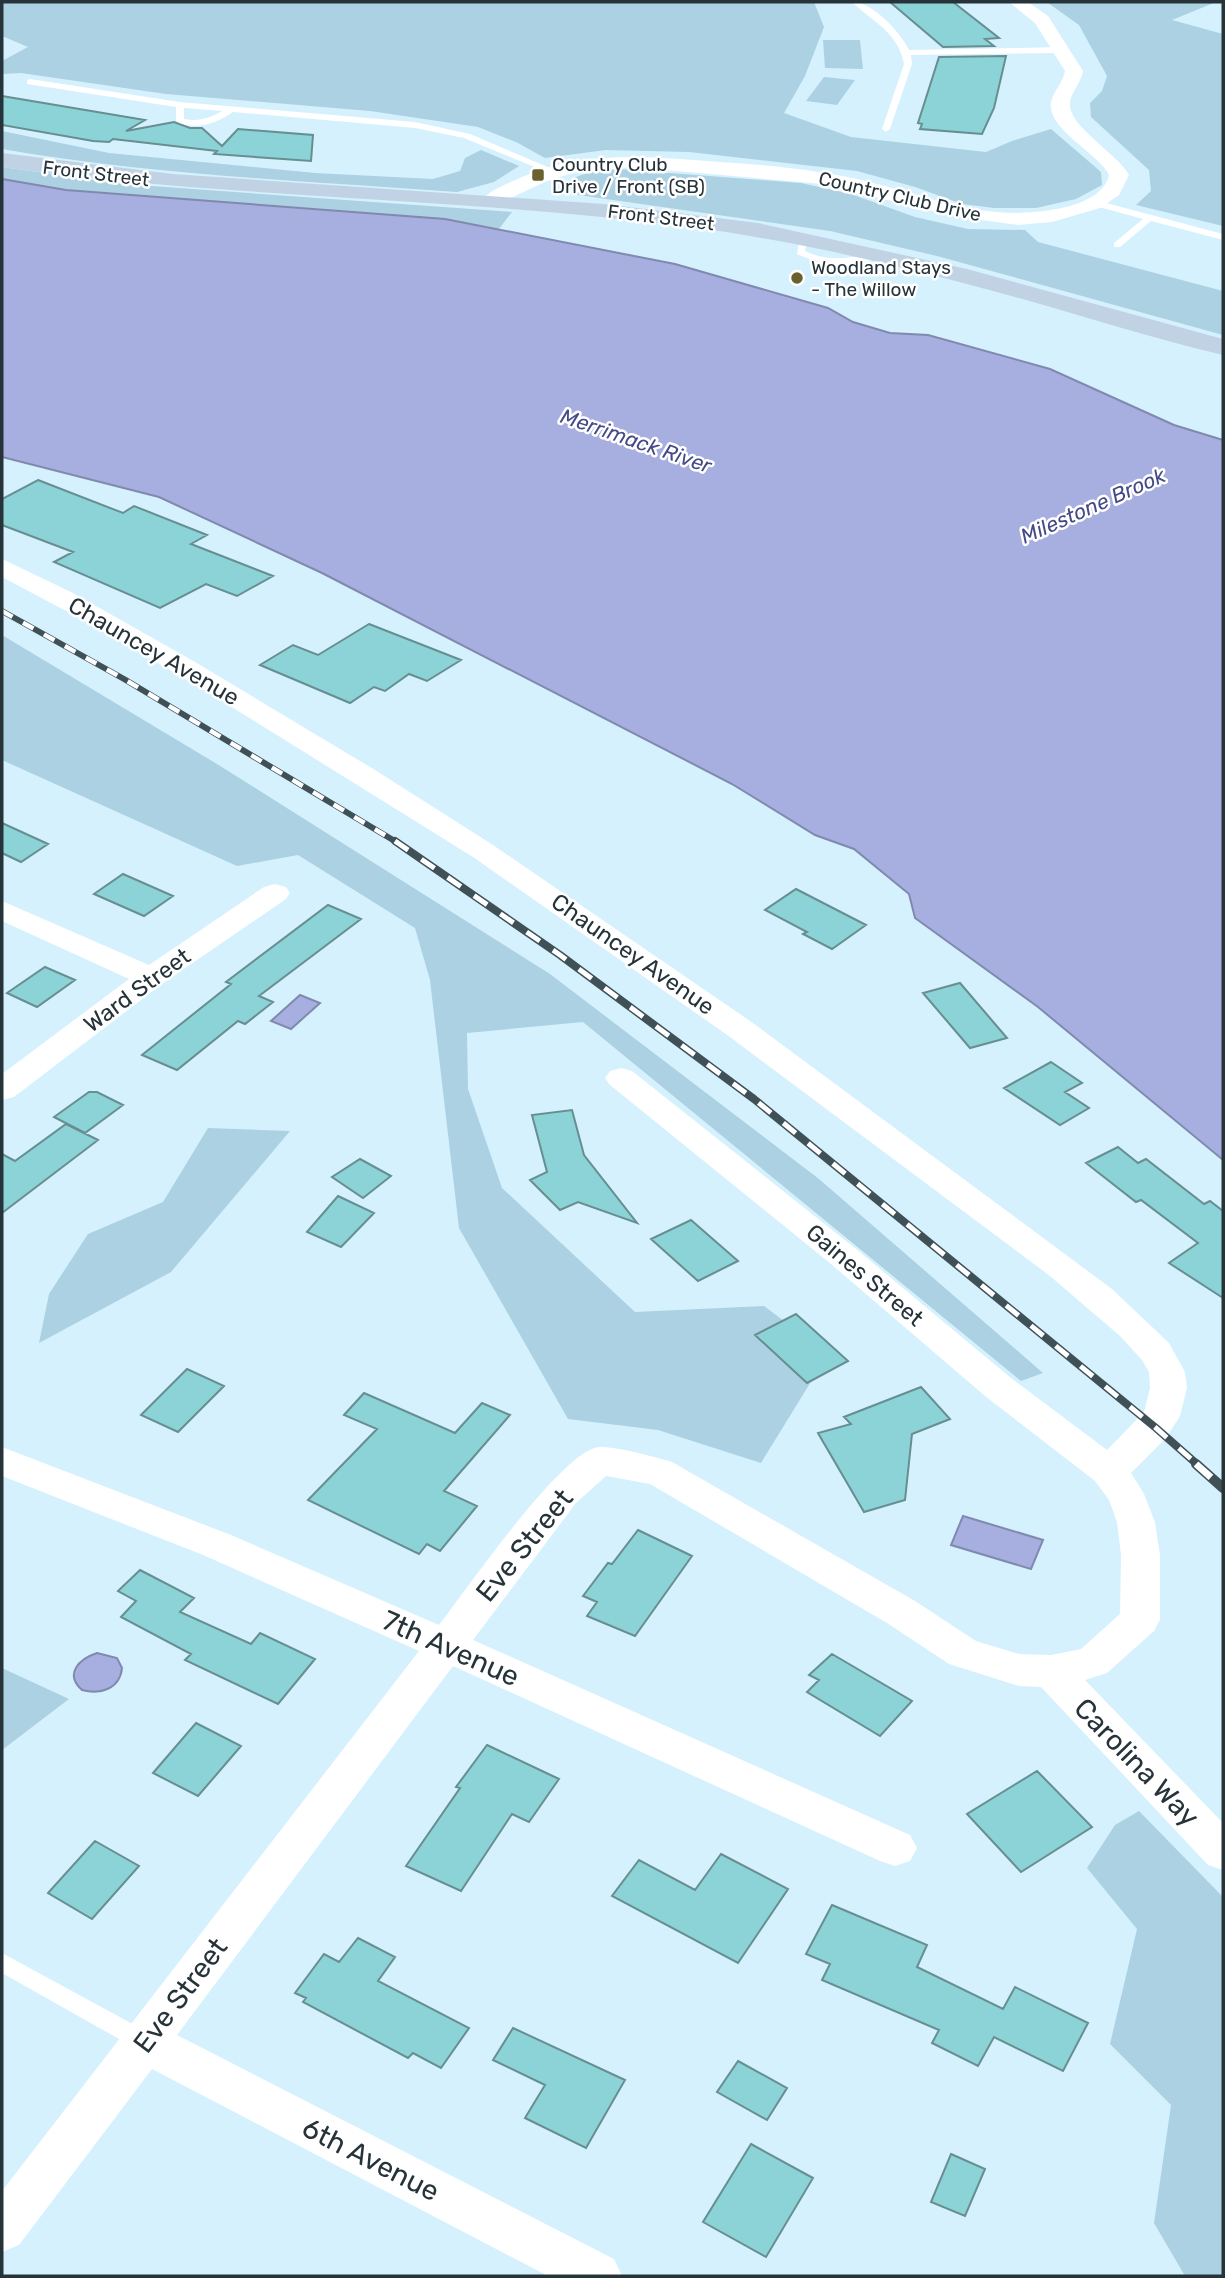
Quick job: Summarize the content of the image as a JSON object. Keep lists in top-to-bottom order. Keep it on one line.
{"streets":{"main road":["Front Street"],"street":["Country Club Drive","Chauncey Avenue","Ward Street","Gaines Street","Eve Street","7th Avenue","Carolina Way","6th Avenue"]},"crossings":[["Front Street","Country Club Drive"],["Chauncey Avenue","Gaines Street"],["Chauncey Avenue","Eve Street"],["Gaines Street","Eve Street"],["Eve Street","7th Avenue"],["Eve Street","Carolina Way"],["Eve Street","6th Avenue"]],"water":["Merrimack River","Milestone Brook"],"places":{"transit":["Country Club Drive / Front (SB)"],"other":["Woodland Stays - The Willow"]}}
